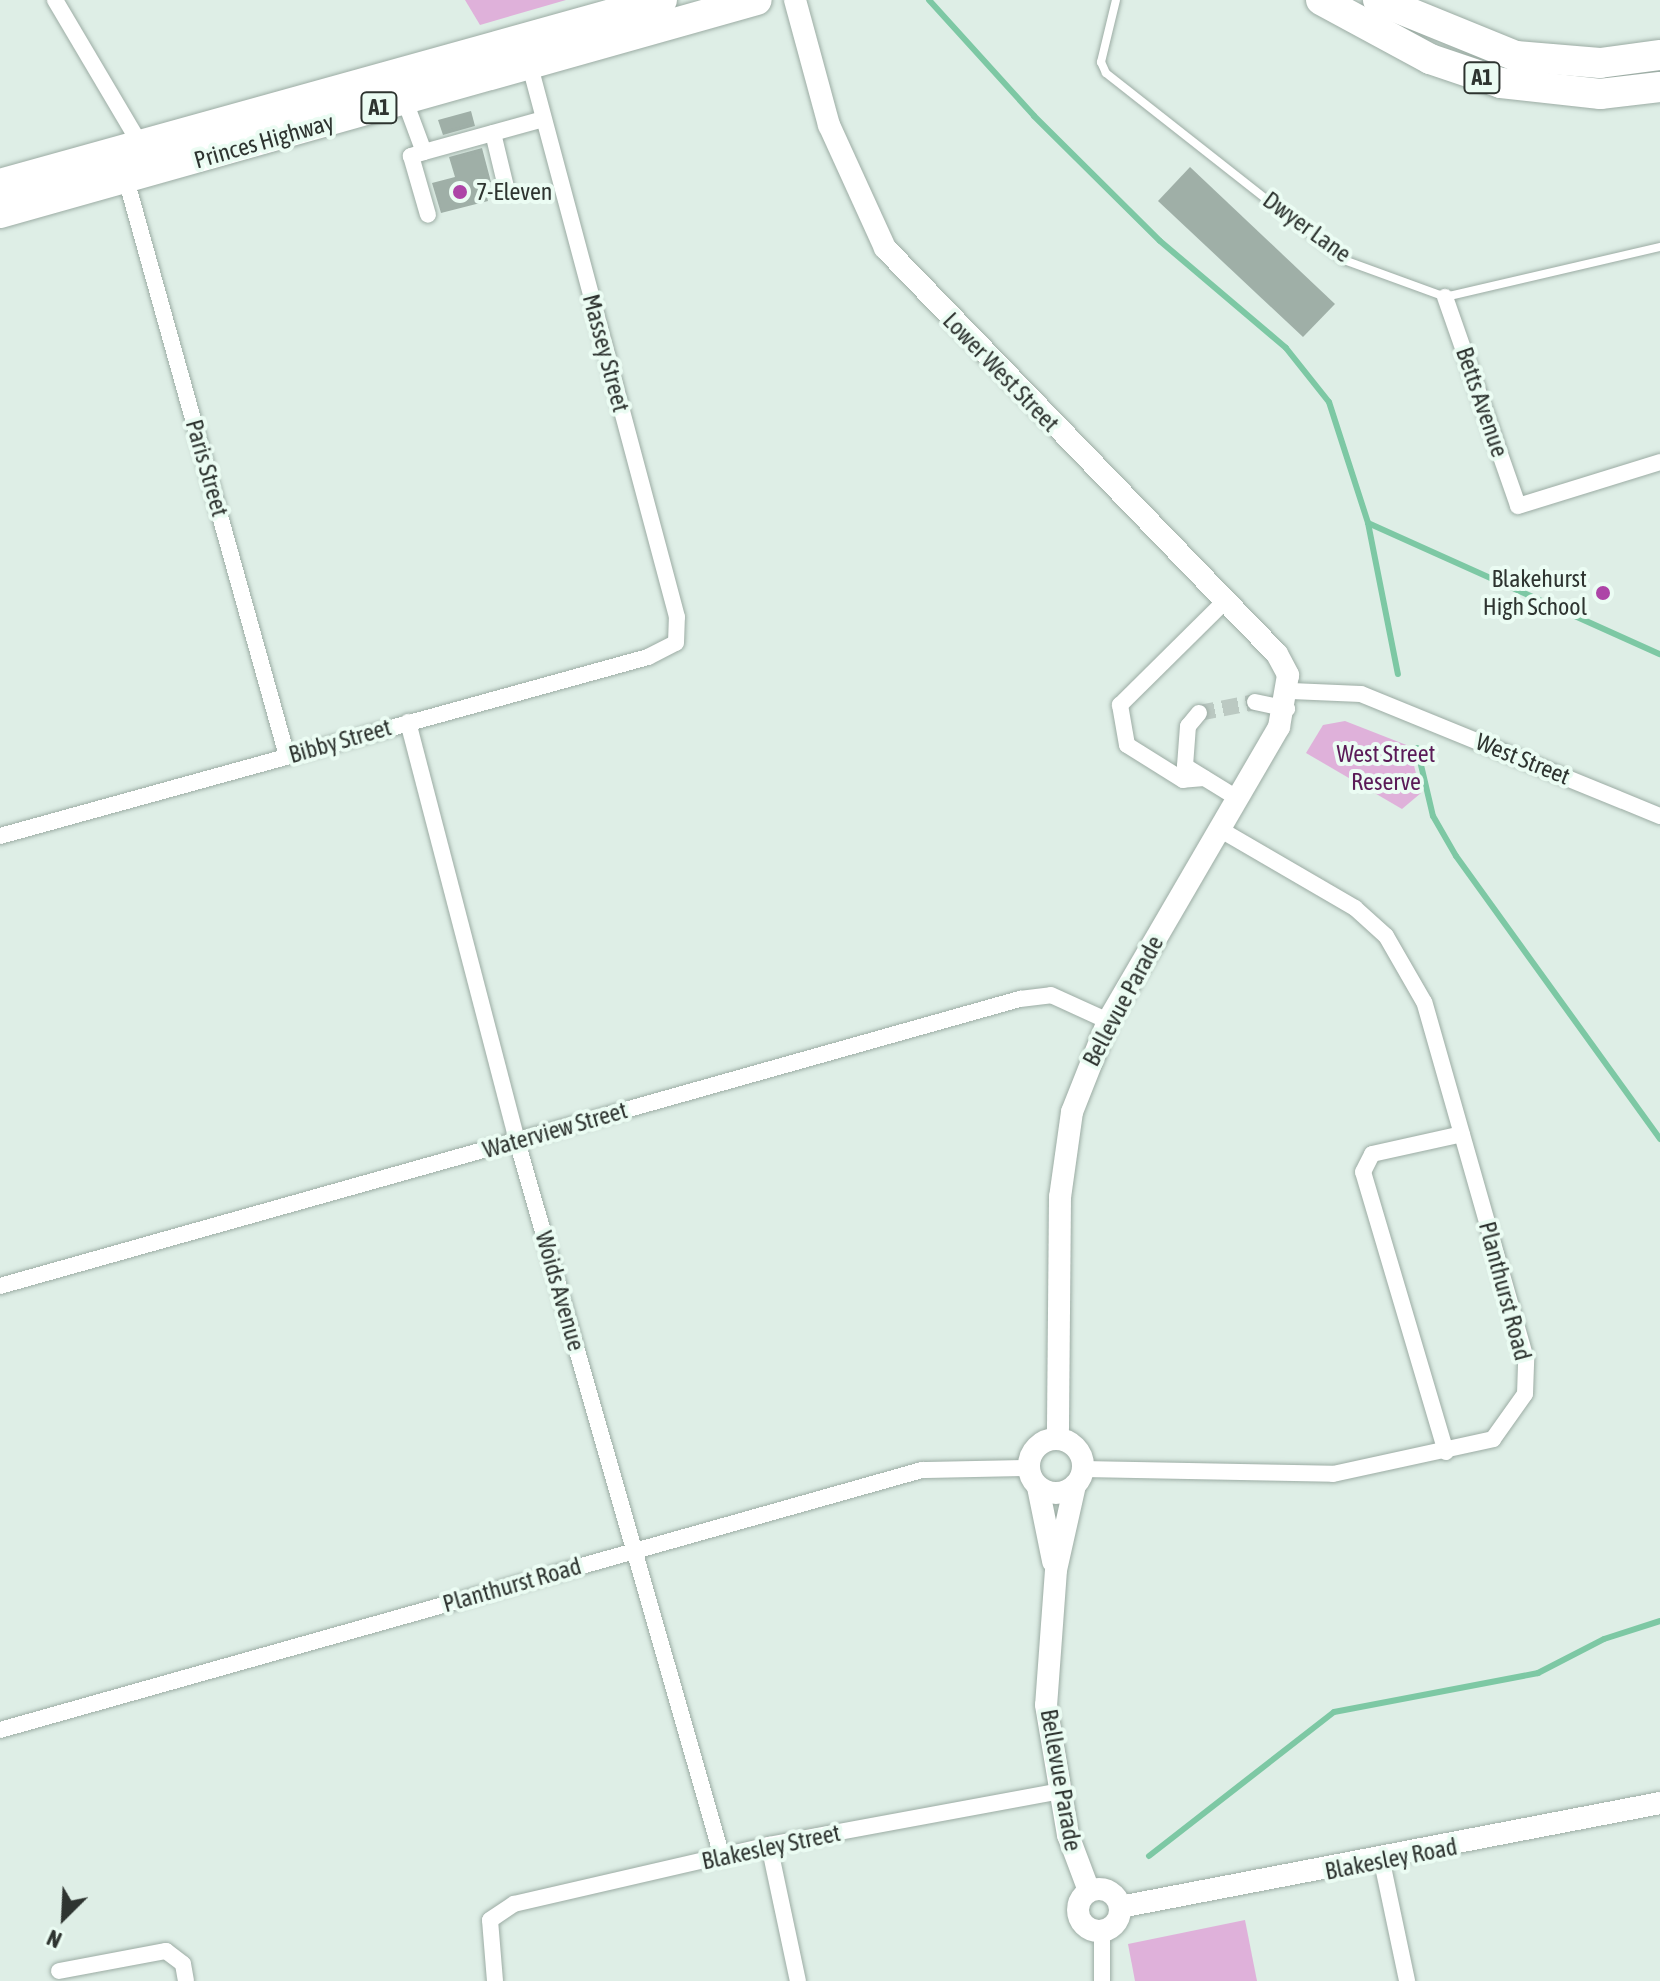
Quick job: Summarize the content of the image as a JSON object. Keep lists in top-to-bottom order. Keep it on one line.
{"streets":{"highway":["A1","Princes Highway"],"street":["Massey Street","Lower West Street","Betts Avenue","Paris Street","Bibby Street","West Street","Bellevue Parade","Waterview Street","Woids Avenue","Planthurst Road","Blakesley Street","Blakesley Road"],"lane":["Dwyer Lane"]},"crossings":[["Princes Highway","Massey Street"],["Princes Highway","Paris Street"],["Dwyer Lane","Betts Avenue"],["Massey Street","Bibby Street"],["Lower West Street","West Street"],["Lower West Street","Bellevue Parade"],["Paris Street","Bibby Street"],["Bibby Street","Woids Avenue"],["West Street","Bellevue Parade"],["Bellevue Parade","Waterview Street"],["Bellevue Parade","Planthurst Road"],["Bellevue Parade","Blakesley Street"],["Bellevue Parade","Blakesley Road"],["Waterview Street","Woids Avenue"],["Woids Avenue","Planthurst Road"],["Woids Avenue","Blakesley Street"]],"parks":["West Street Reserve"],"places":["7-Eleven","Blakehurst High School"],"north":"bottom left"}
